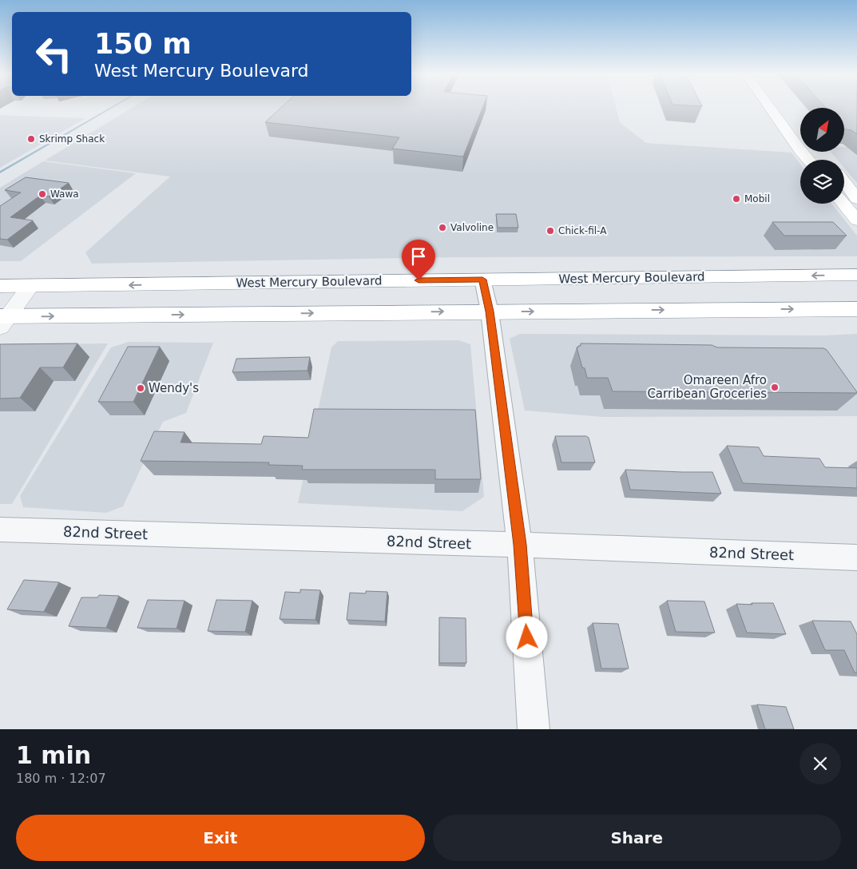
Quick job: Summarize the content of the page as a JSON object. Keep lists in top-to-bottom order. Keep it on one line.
{"streets":{"main road":["West Mercury Boulevard"],"street":["82nd Street"]},"places":["Skrimp Shack","Wawa","Mobil","Valvoline","Chick-fil-A","Omareen Afro Carribean Groceries","Wendy's"],"north":"top right","page":{"turn":["150 m","West Mercury Boulevard"],"heading":["1 min","180 m · 12:07"],"buttons":["Exit","Share"]}}
